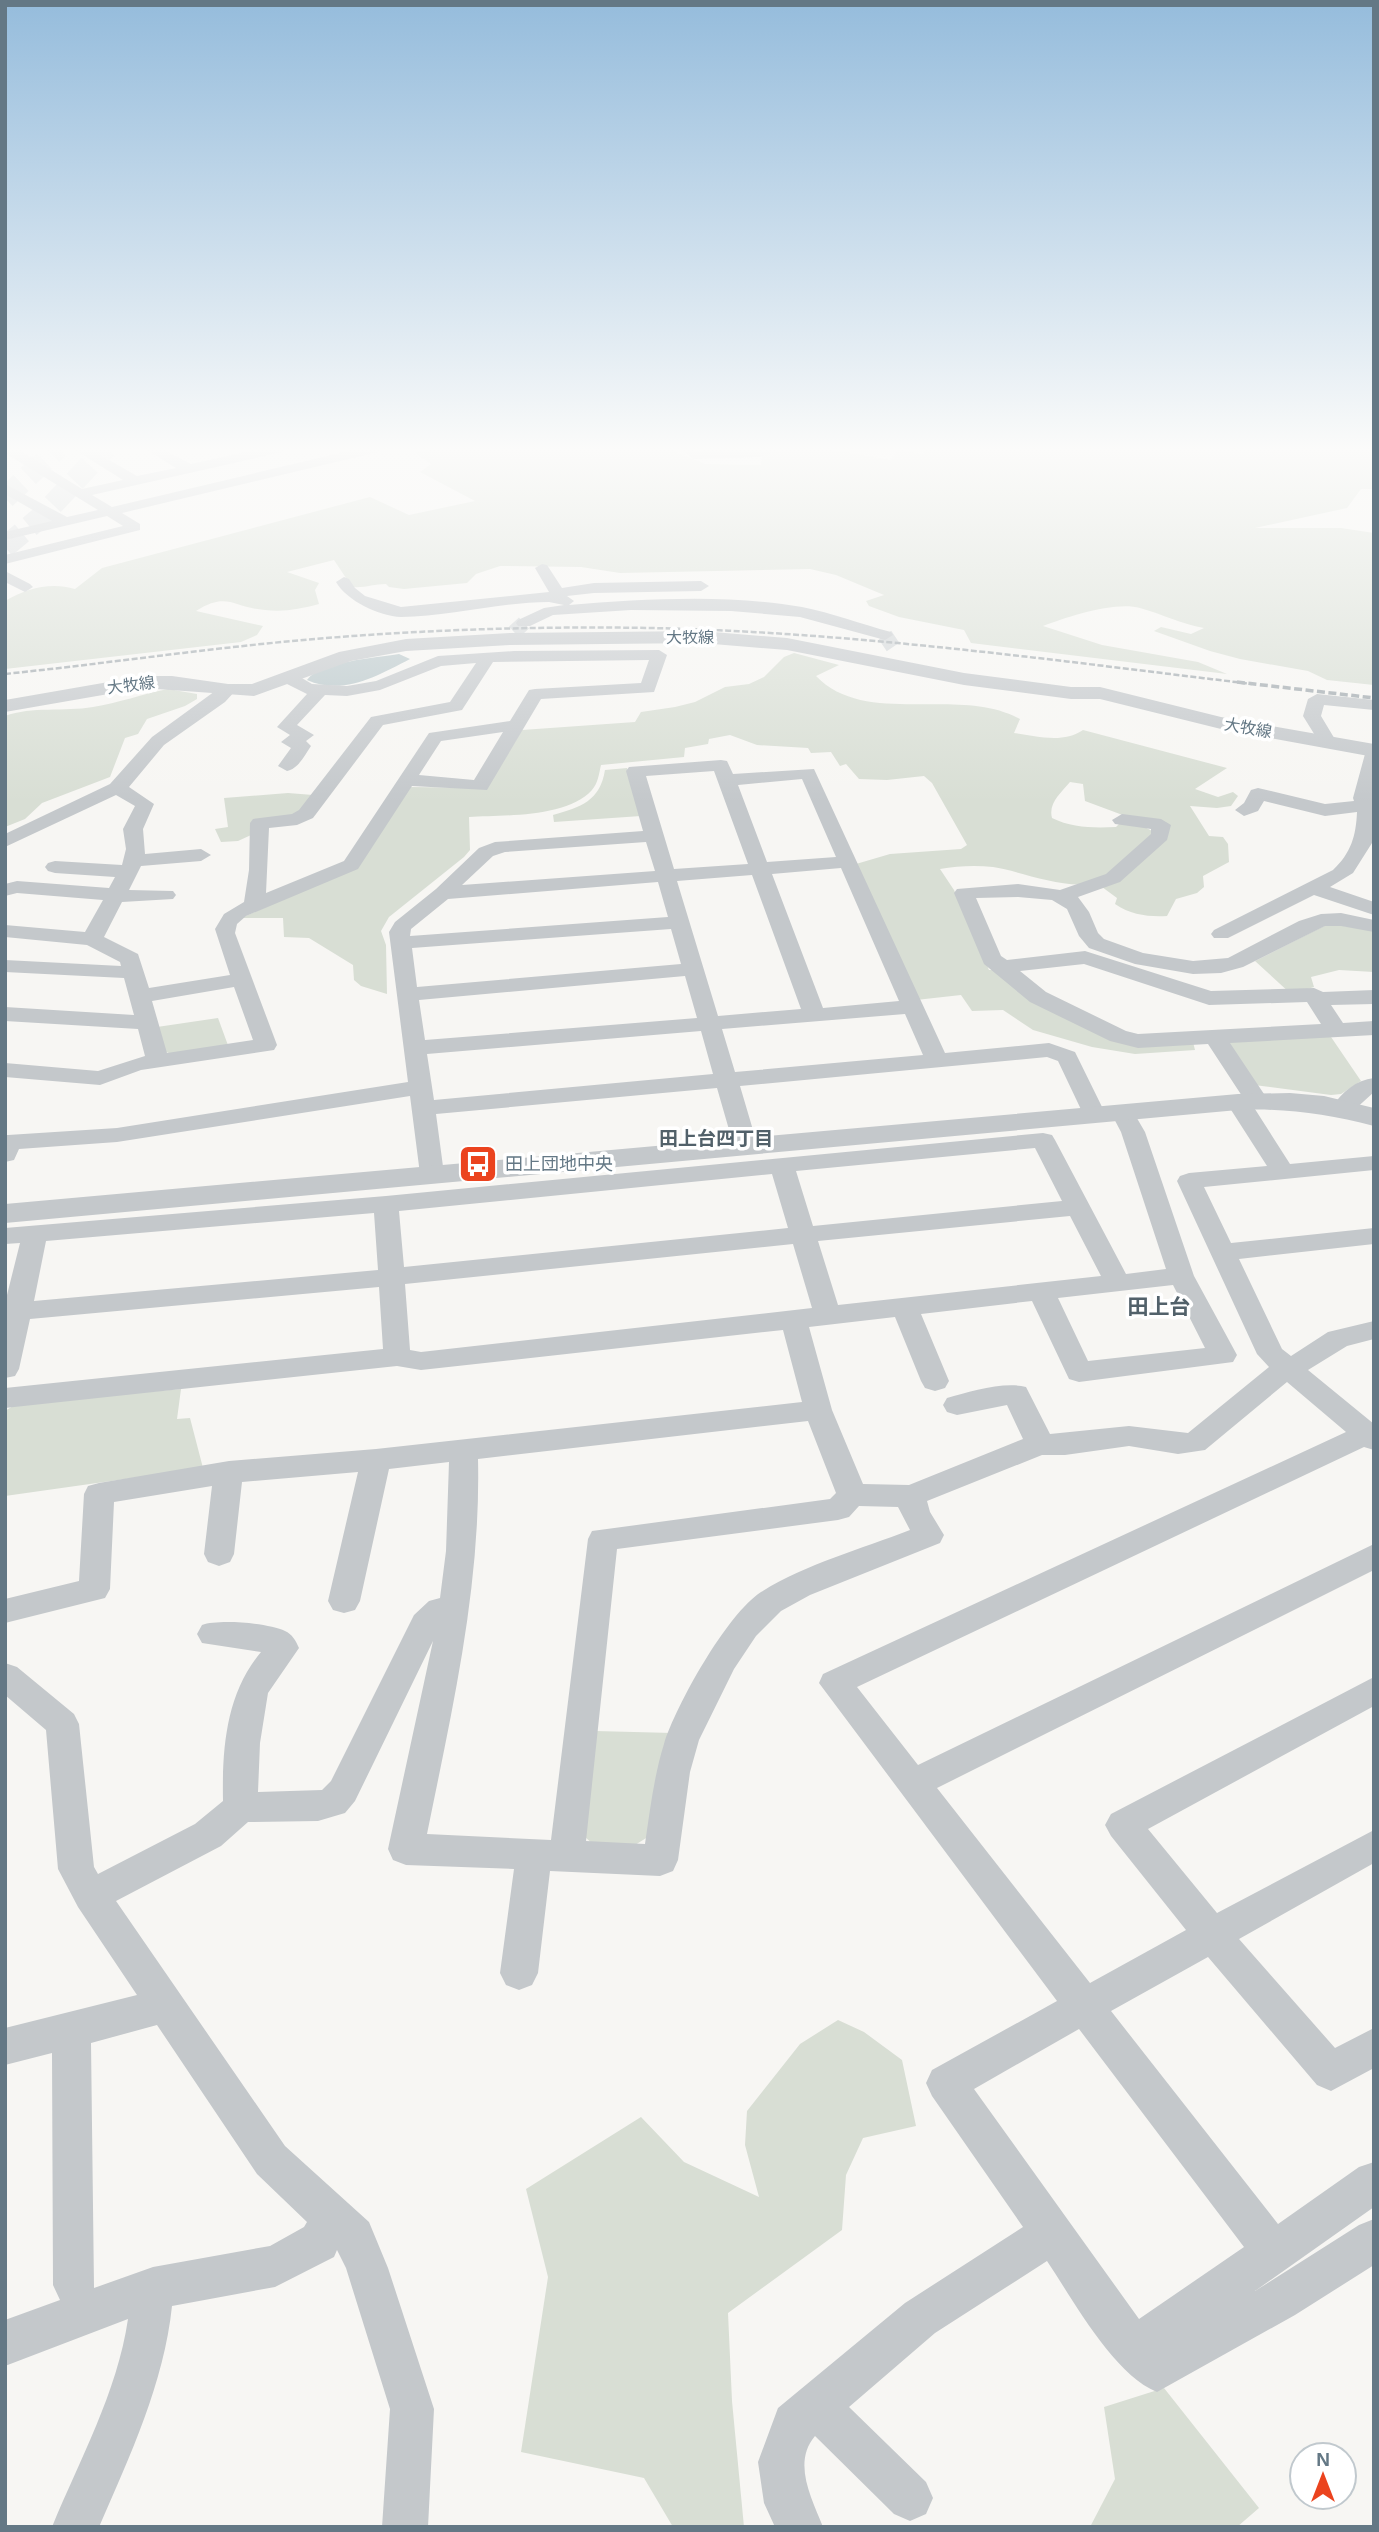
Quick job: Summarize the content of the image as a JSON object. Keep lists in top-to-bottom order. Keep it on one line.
{"streets":{"street":["大牧線"]},"districts":["田上台四丁目","田上台"],"places":{"bus stop":["田上団地中央"]},"north":"top"}
